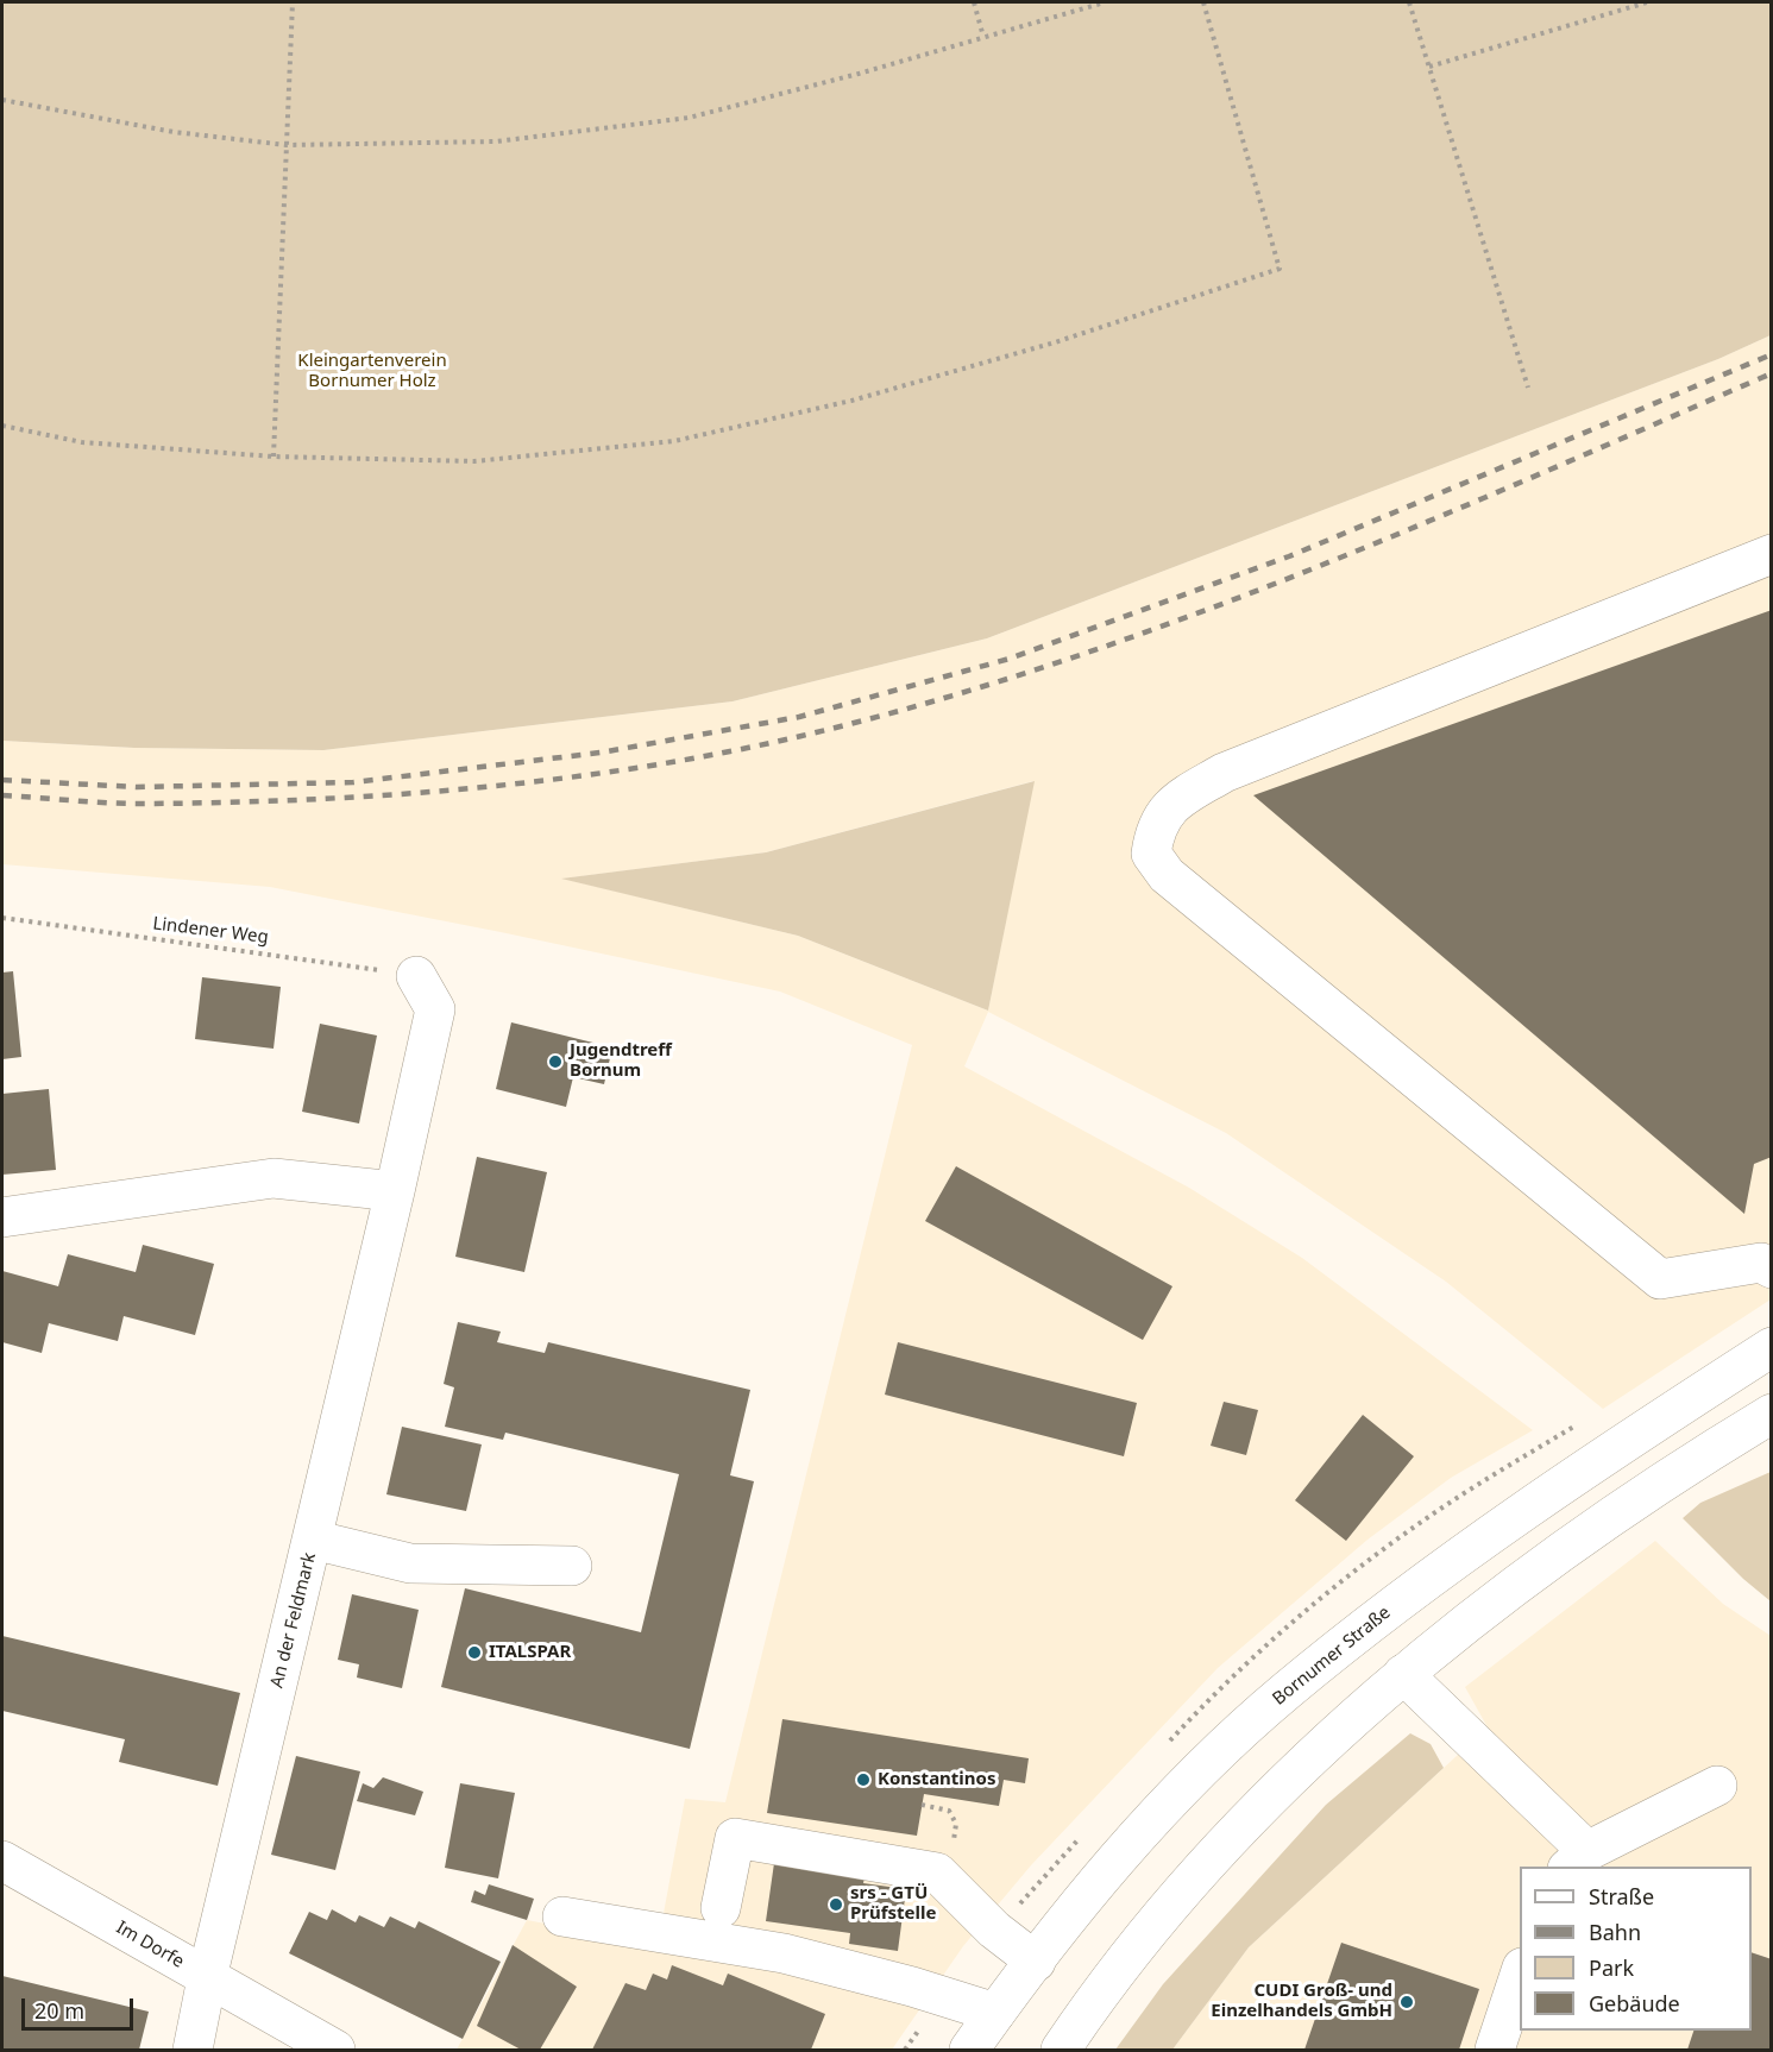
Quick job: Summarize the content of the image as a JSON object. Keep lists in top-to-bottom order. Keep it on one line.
{"streets":{"main road":["An der Feldmark","Bornumer Straße","Im Dorfe"],"path":["Lindener Weg"]},"crossings":[["Lindener Weg","An der Feldmark"],["An der Feldmark","Im Dorfe"]],"parks":["Kleingartenverein Bornumer Holz"],"places":["Jugendtreff Bornum","ITALSPAR","Konstantinos","srs - GTÜ Prüfstelle","CUDI Groß- und Einzelhandels GmbH"],"legend":["Straße","Bahn","Park","Gebäude"],"scale_bar":"20 m"}
